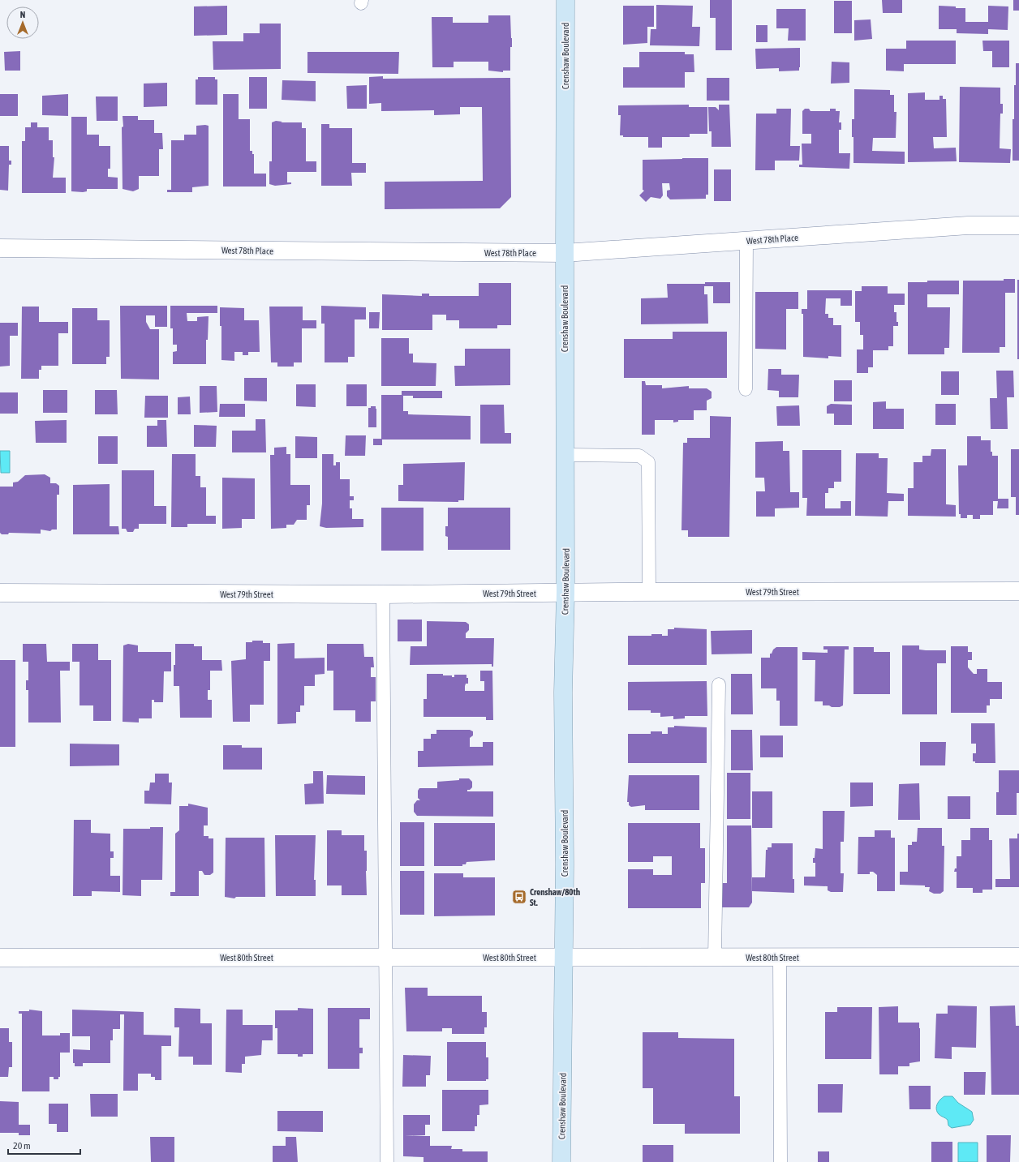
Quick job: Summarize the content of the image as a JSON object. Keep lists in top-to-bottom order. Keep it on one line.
{"streets":{"main road":["Crenshaw Boulevard"],"street":["West 78th Place","West 79th Street","West 80th Street"]},"crossings":[["Crenshaw Boulevard","West 78th Place"],["Crenshaw Boulevard","West 79th Street"],["Crenshaw Boulevard","West 80th Street"]],"places":{"bus stop":["Crenshaw/80th St."]},"scale_bar":"20 m","north":"top"}
